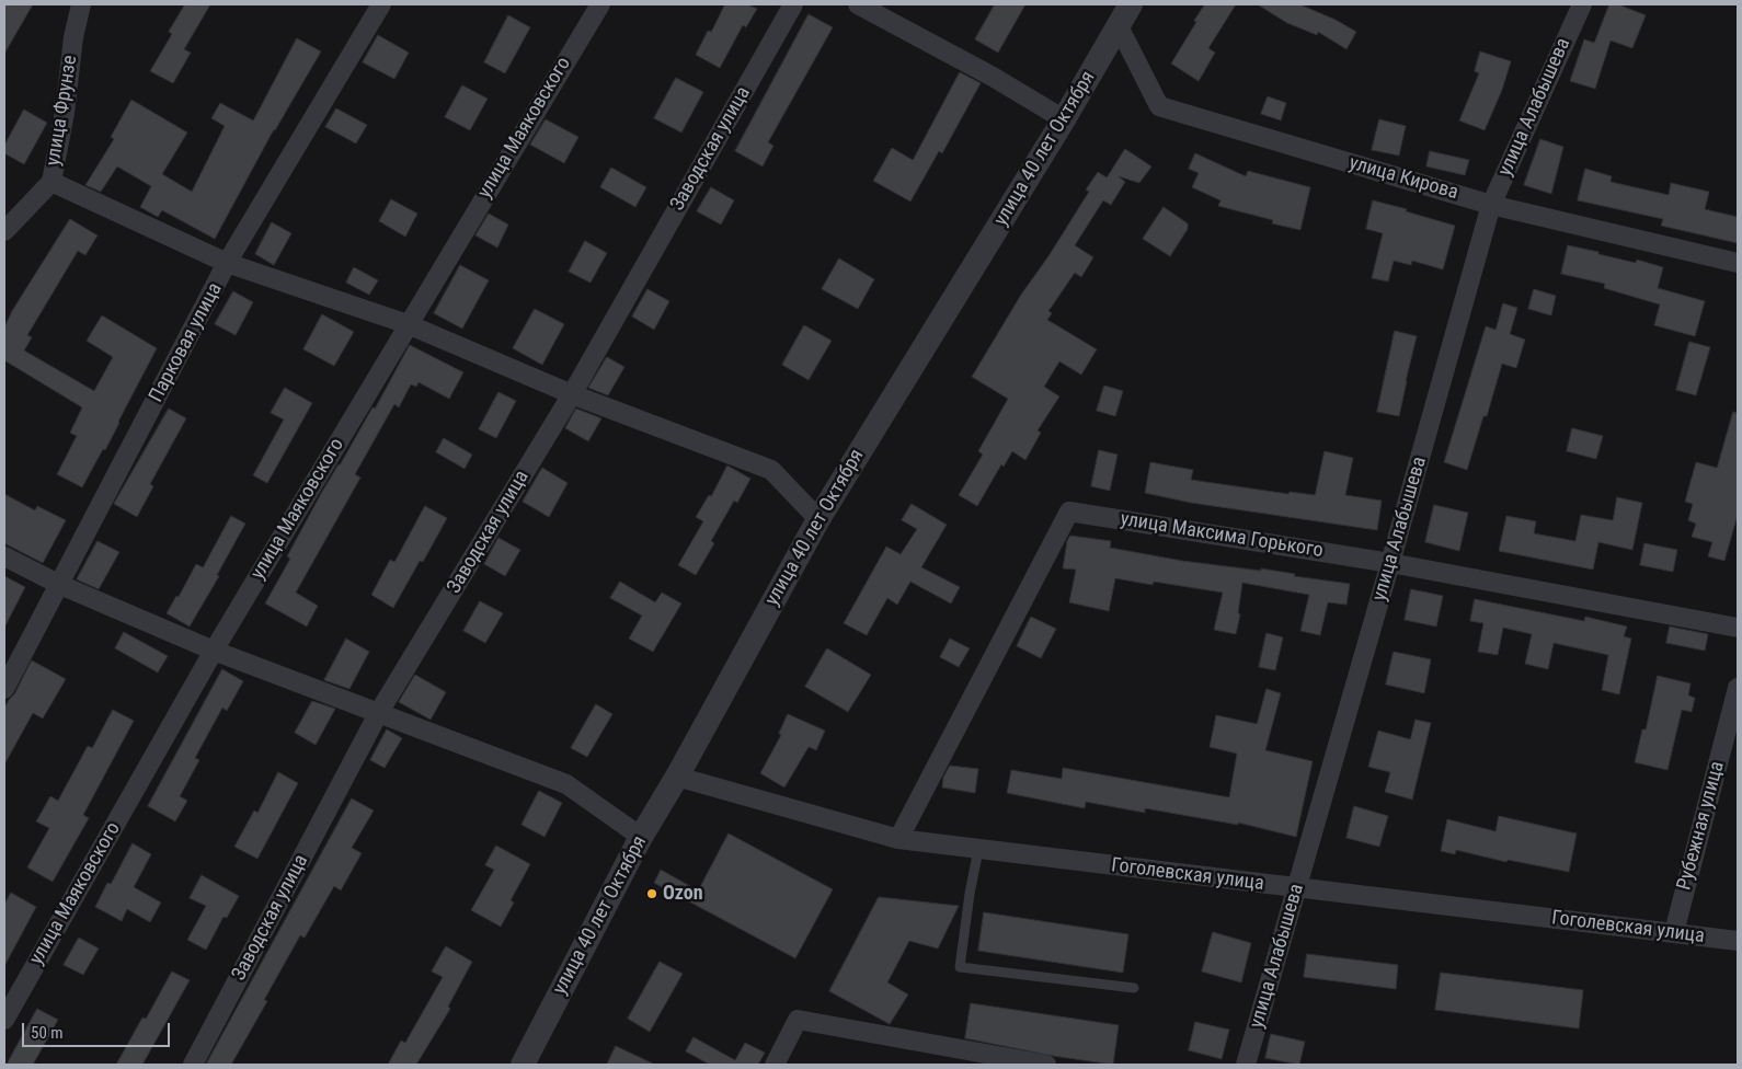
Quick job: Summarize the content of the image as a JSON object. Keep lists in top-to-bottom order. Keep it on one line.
{"streets":{"street":["улица Алабышева","улица Фрунзе","улица Маяковского","Заводская улица","улица 40 лет Октября","улица Кирова","Парковая улица","улица Максима Горького","Рубежная улица","Гоголевская улица"]},"crossings":[["улица Алабышева","улица Кирова"],["улица Алабышева","улица Максима Горького"],["улица Алабышева","Гоголевская улица"],["улица 40 лет Октября","улица Кирова"],["улица 40 лет Октября","Гоголевская улица"],["улица Максима Горького","Гоголевская улица"],["Рубежная улица","Гоголевская улица"]],"places":["Ozon"],"scale_bar":"50 m"}
